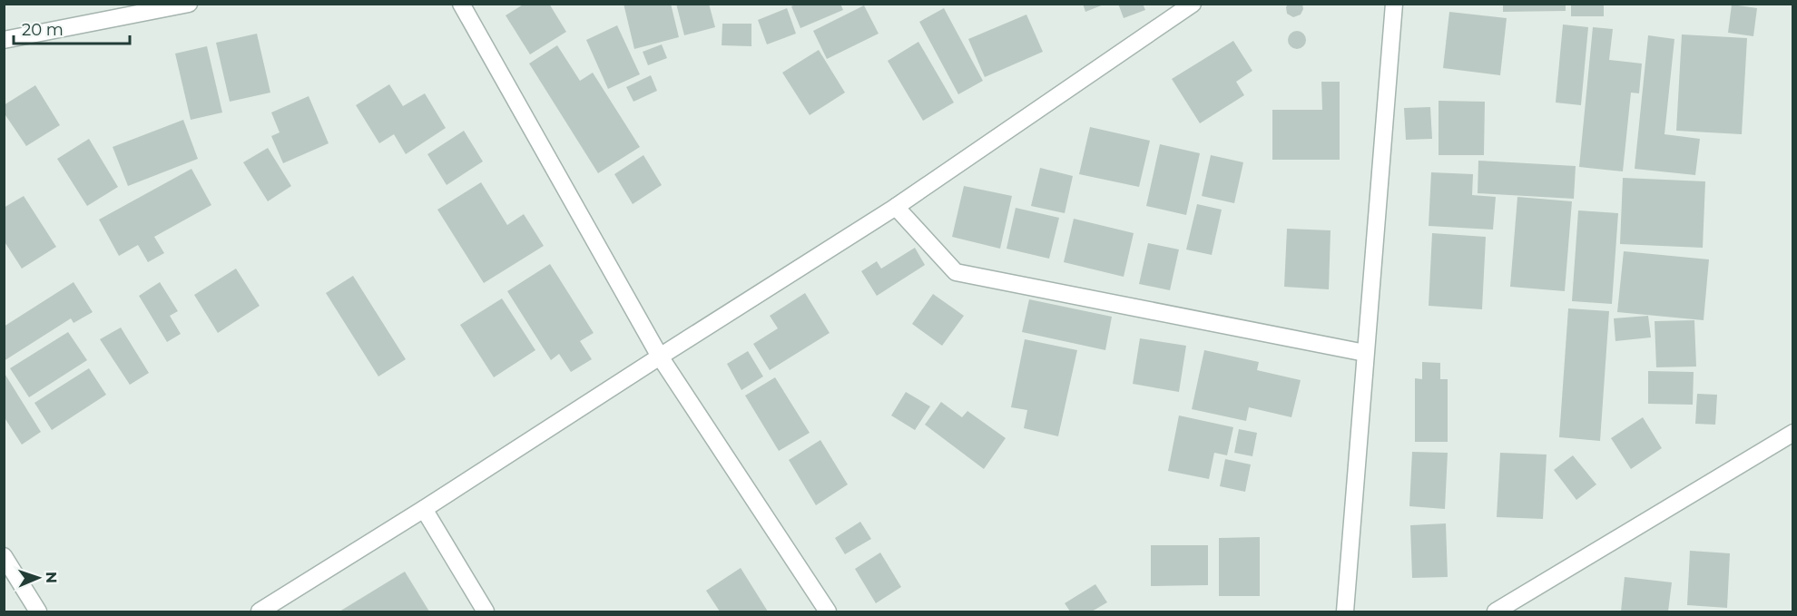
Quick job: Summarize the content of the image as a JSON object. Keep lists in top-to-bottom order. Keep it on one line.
{"scale_bar":"20 m","north":"right"}
